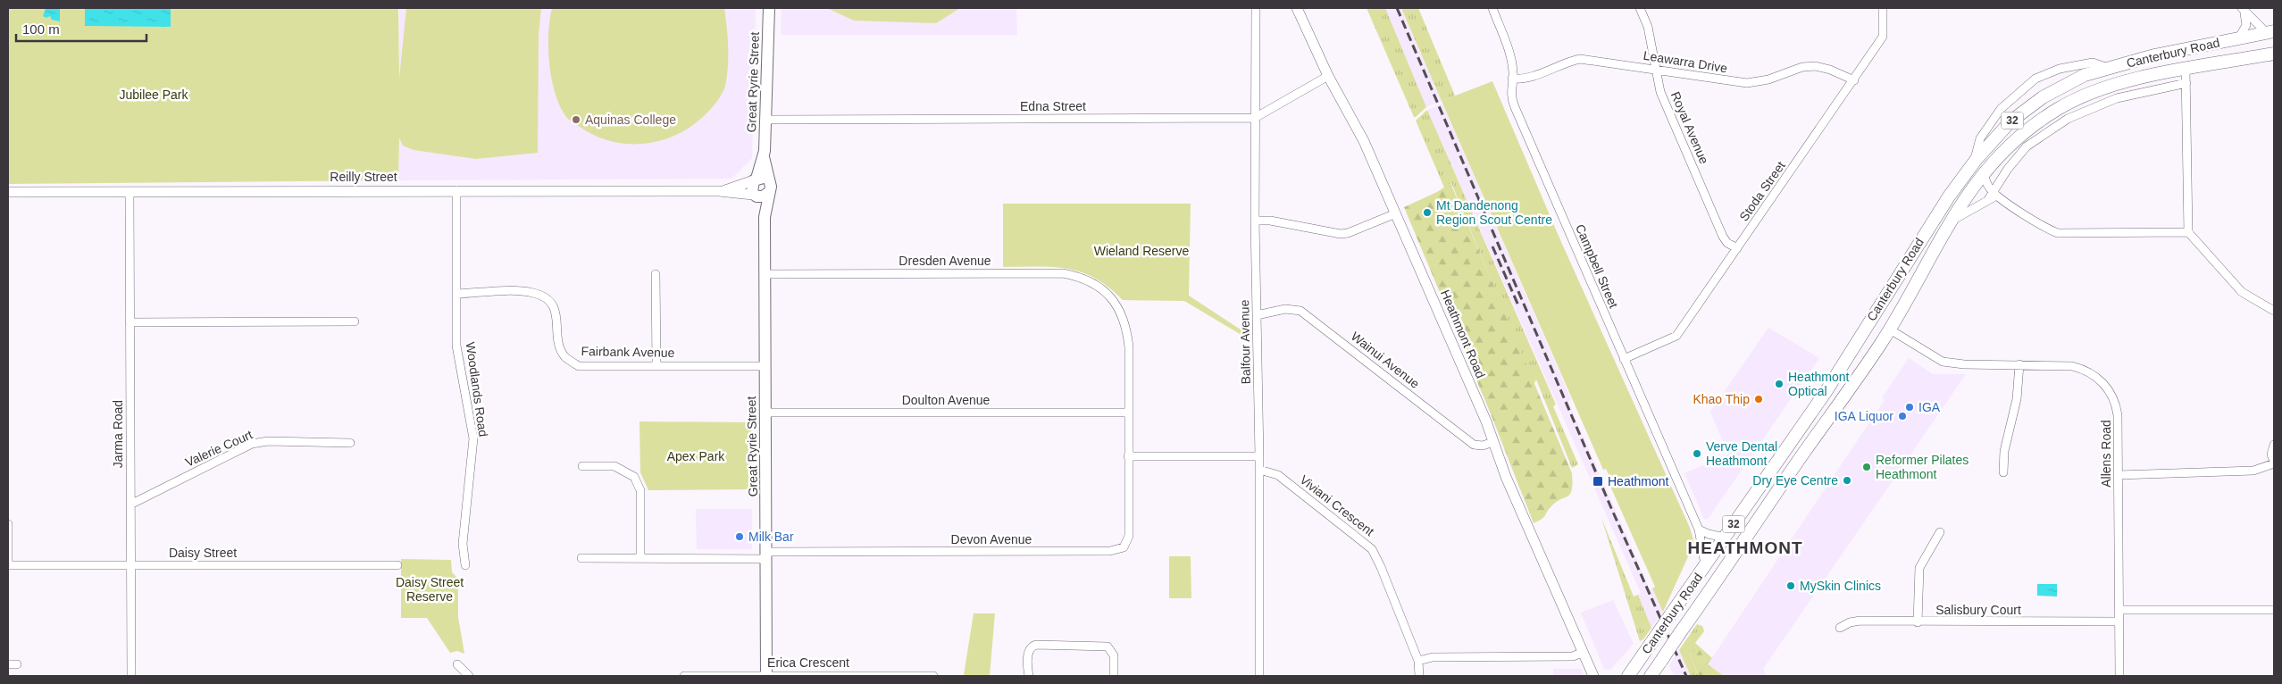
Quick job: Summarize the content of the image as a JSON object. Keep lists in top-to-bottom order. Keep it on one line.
{"streets":{"main road":["Canterbury Road","Great Ryrie Street","32"],"street":["Leawarra Drive","Edna Street","Royal Avenue","Reilly Street","Stoda Street","Dresden Avenue","Campbell Street","Heathmont Road","Balfour Avenue","Fairbank Avenue","Wainui Avenue","Woodlands Road","Doulton Avenue","Jarma Road","Valerie Court","Allens Road","Viviani Crescent","Devon Avenue","Daisy Street","Salisbury Court","Erica Crescent"]},"crossings":[["Canterbury Road","Campbell Street"],["Canterbury Road","Allens Road"],["Leawarra Drive","Royal Avenue"],["Leawarra Drive","Stoda Street"],["Leawarra Drive","Campbell Street"],["Great Ryrie Street","Edna Street"],["Great Ryrie Street","Reilly Street"],["Great Ryrie Street","Dresden Avenue"],["Great Ryrie Street","Fairbank Avenue"],["Great Ryrie Street","Doulton Avenue"],["Great Ryrie Street","Devon Avenue"],["Great Ryrie Street","Erica Crescent"],["Edna Street","Balfour Avenue"],["Royal Avenue","Stoda Street"],["Reilly Street","Woodlands Road"],["Reilly Street","Jarma Road"],["Stoda Street","Campbell Street"],["Dresden Avenue","Doulton Avenue"],["Dresden Avenue","Devon Avenue"],["Heathmont Road","Wainui Avenue"],["Balfour Avenue","Wainui Avenue"],["Balfour Avenue","Viviani Crescent"],["Fairbank Avenue","Woodlands Road"],["Jarma Road","Valerie Court"],["Jarma Road","Daisy Street"],["Allens Road","Salisbury Court"]],"districts":["HEATHMONT"],"parks":["Jubilee Park","Wieland Reserve","Apex Park","Daisy Street Reserve"],"places":{"other":["Aquinas College","Mt Dandenong Region Scout Centre","Heathmont Optical","Khao Thip","IGA","IGA Liquor","Verve Dental Heathmont","Reformer Pilates Heathmont","Dry Eye Centre","Milk Bar","MySkin Clinics"],"transit":["Heathmont"]},"scale_bar":"100 m"}
